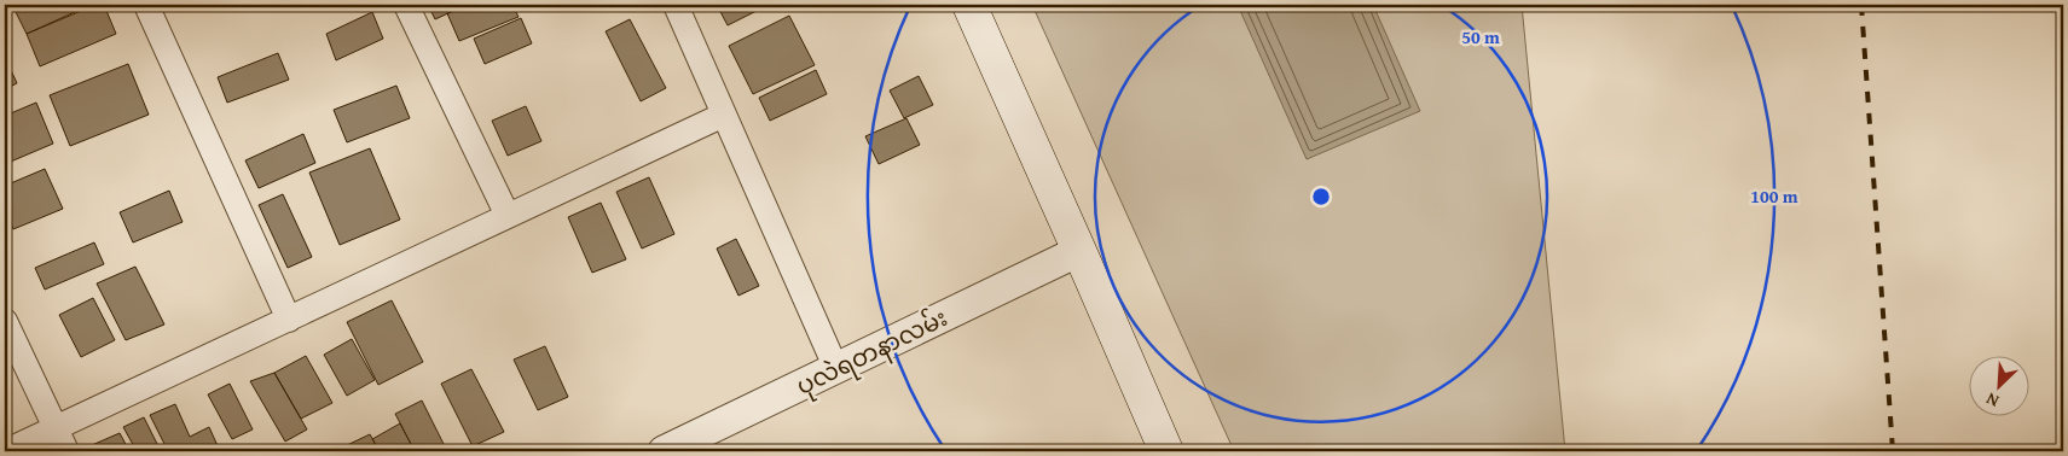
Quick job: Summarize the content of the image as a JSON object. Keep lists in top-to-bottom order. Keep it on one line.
{"streets":{"street":["ပုလဲရတနာလမ်း"]},"north":"bottom left","rings":["50 m","100 m"]}
